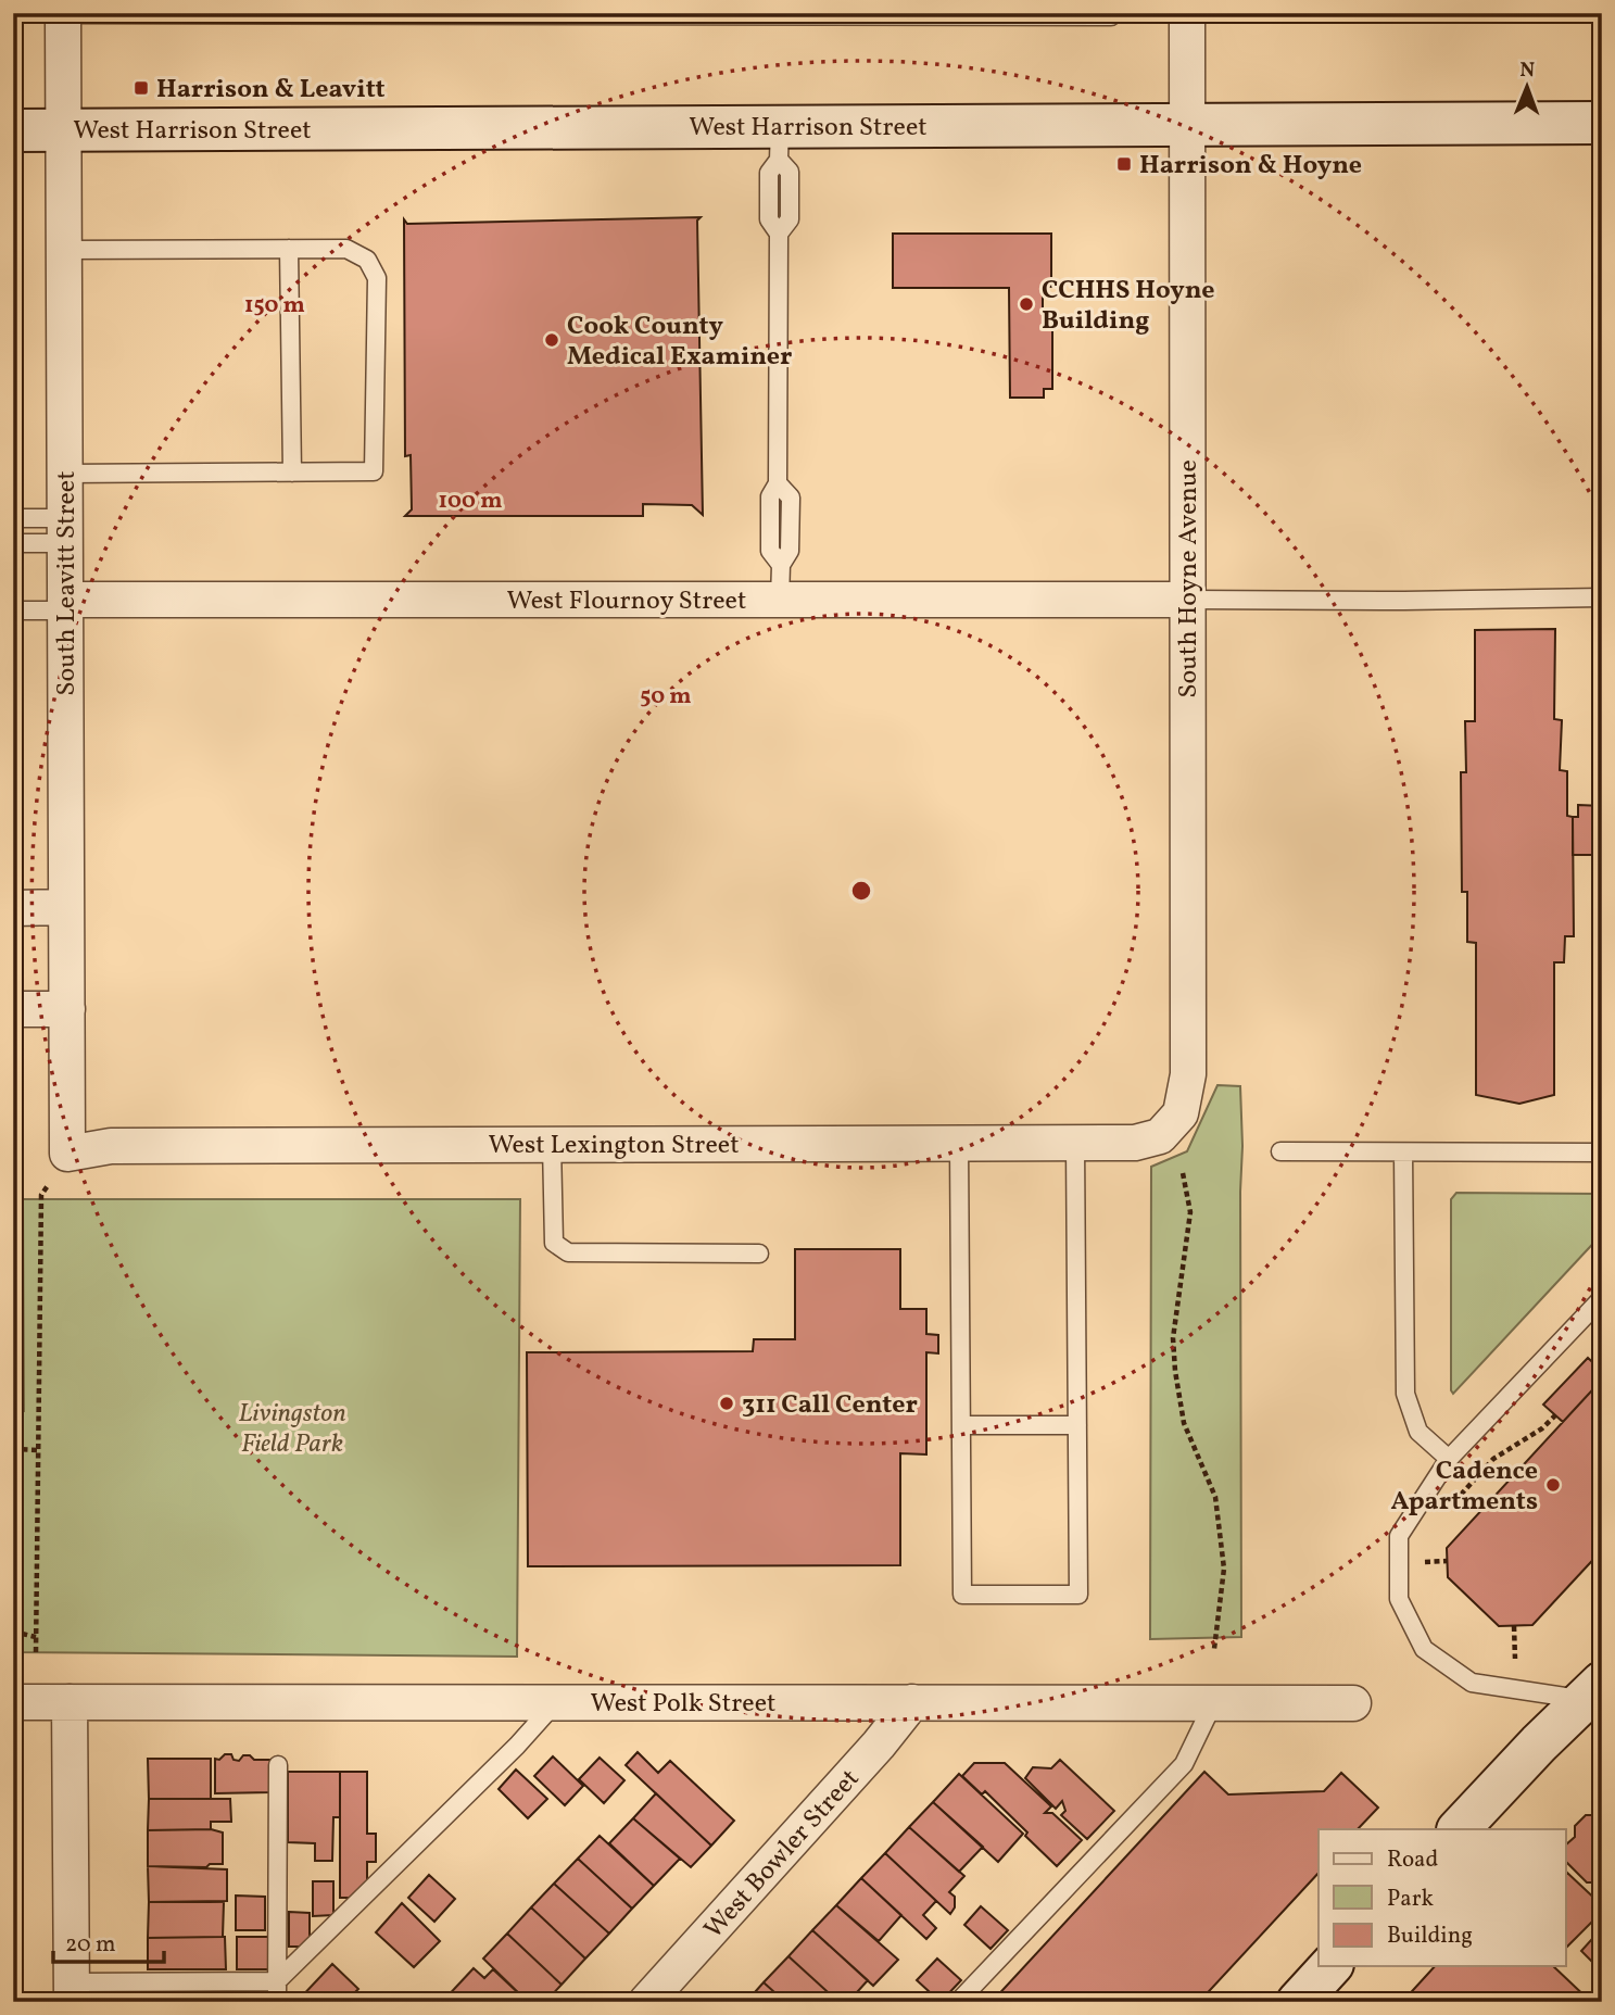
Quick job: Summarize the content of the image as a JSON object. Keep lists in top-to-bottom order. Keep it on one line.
{"streets":{"street":["West Harrison Street","South Hoyne Avenue","South Leavitt Street","West Flournoy Street","West Lexington Street","West Polk Street","West Bowler Street"]},"crossings":[["West Harrison Street","South Hoyne Avenue"],["West Harrison Street","South Leavitt Street"],["South Hoyne Avenue","West Flournoy Street"],["South Hoyne Avenue","West Lexington Street"],["South Leavitt Street","West Flournoy Street"],["South Leavitt Street","West Lexington Street"],["West Polk Street","West Bowler Street"]],"parks":["Livingston Field Park"],"places":{"transit":["Harrison & Leavitt","Harrison & Hoyne"],"other":["CCHHS Hoyne Building","Cook County Medical Examiner","311 Call Center","Cadence Apartments"]},"legend":["Road","Park","Building"],"scale_bar":"20 m","north":"top","rings":["150 m","100 m","50 m"]}
